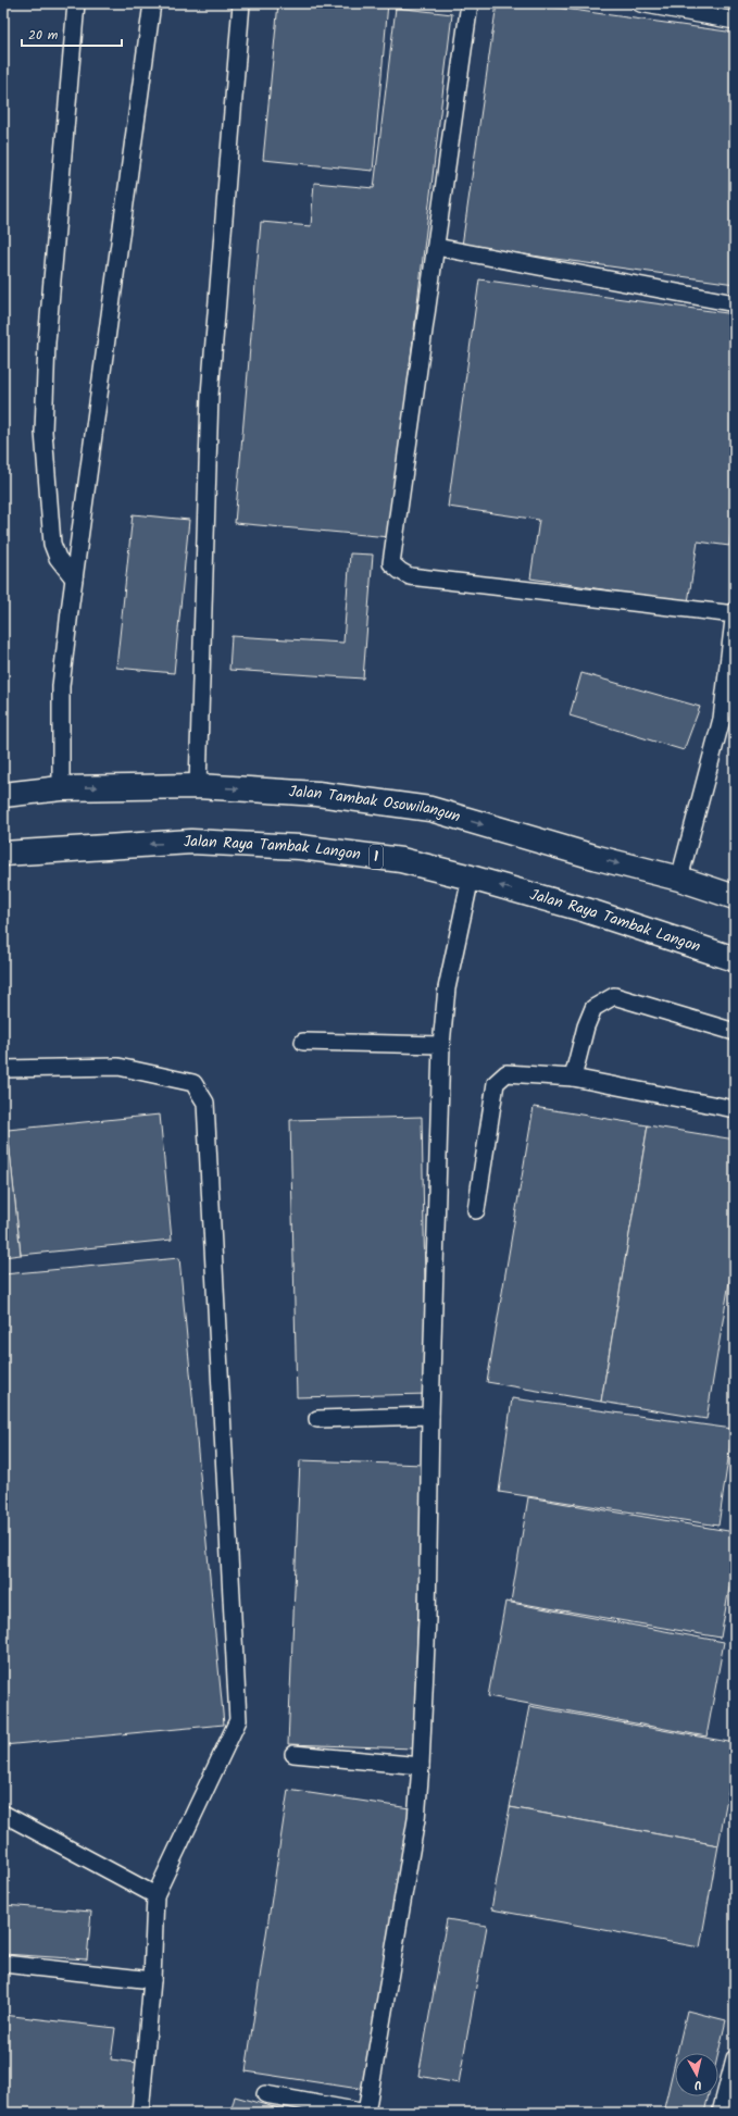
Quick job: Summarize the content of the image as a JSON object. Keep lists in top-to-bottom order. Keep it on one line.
{"streets":{"highway":["Jalan Tambak Osowilangun","Jalan Raya Tambak Langon","1"]},"one_way":["Jalan Tambak Osowilangun","Jalan Raya Tambak Langon"],"scale_bar":"20 m","north":"bottom"}
